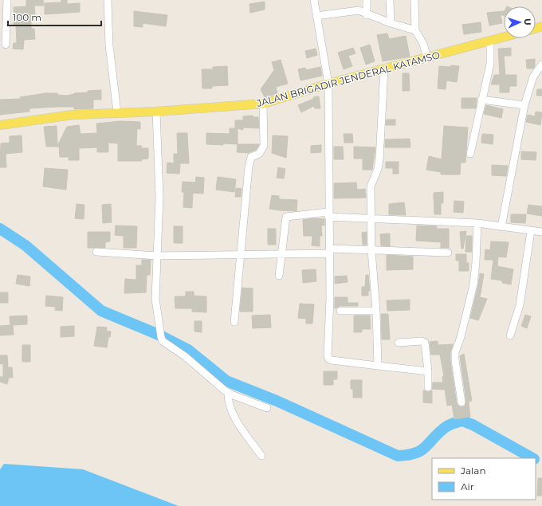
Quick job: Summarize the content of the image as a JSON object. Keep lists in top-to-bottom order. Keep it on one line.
{"streets":{"main road":["JALAN BRIGADIR JENDERAL KATAMSO"]},"legend":["Jalan","Air"],"scale_bar":"100 m","north":"right"}
